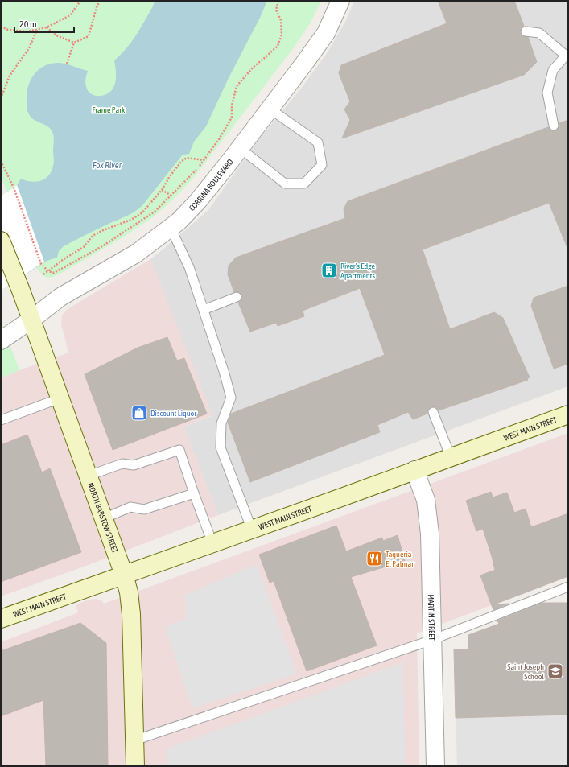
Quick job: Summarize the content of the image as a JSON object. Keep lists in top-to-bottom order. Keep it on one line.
{"streets":{"main road":["WEST MAIN STREET","NORTH BARSTOW STREET"],"street":["CORRINA BOULEVARD","MARTIN STREET"]},"crossings":[["CORRINA BOULEVARD","NORTH BARSTOW STREET"],["WEST MAIN STREET","NORTH BARSTOW STREET"],["WEST MAIN STREET","MARTIN STREET"]],"water":["Fox River"],"parks":["Frame Park"],"places":{"building":["River's Edge Apartments"],"shop":["Discount Liquor"],"restaurant":["Taqueria El Palmar"],"school or university":["Saint Joseph School"]},"scale_bar":"20 m"}
